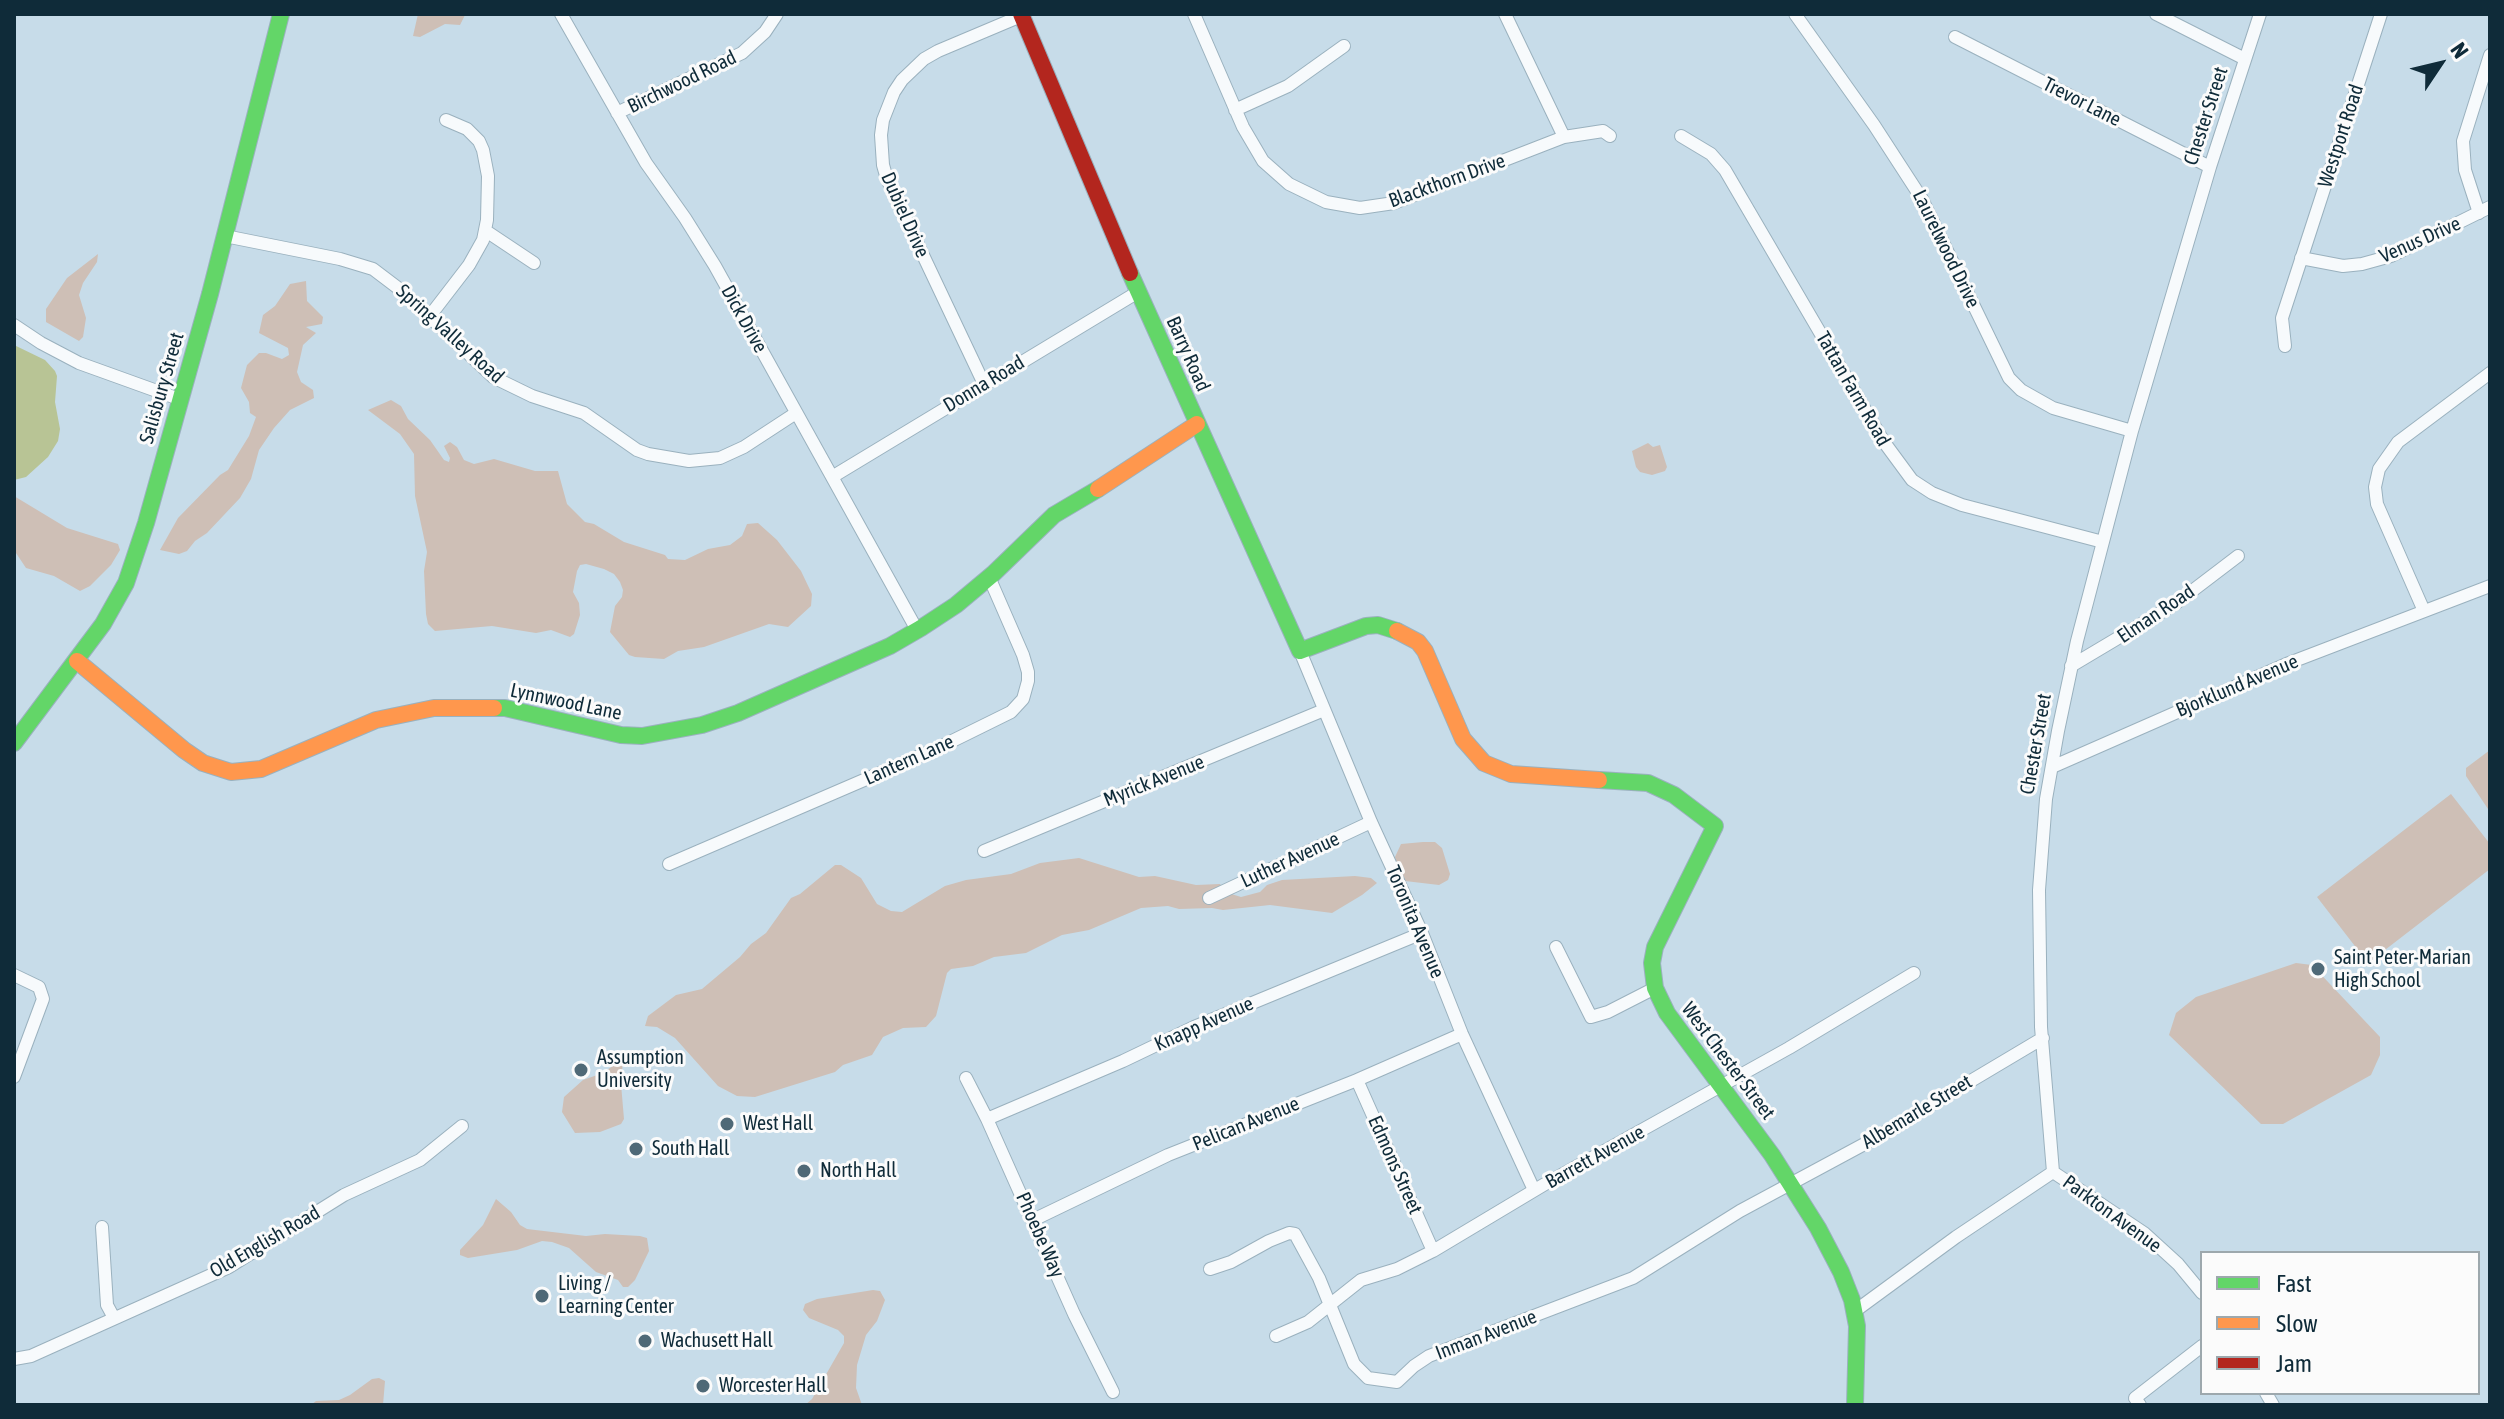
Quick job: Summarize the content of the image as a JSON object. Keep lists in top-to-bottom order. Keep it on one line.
{"streets":{"street":["Birchwood Road","Trevor Lane","Chester Street","Westport Road","Blackthorn Drive","Dubiel Drive","Venus Drive","Laurelwood Drive","Dick Drive","Spring Valley Road","Barry Road","Donna Road","Salisbury Street","Tattan Farm Road","Elman Road","Bjorklund Avenue","Lynnwood Lane","Lantern Lane","Myrick Avenue","Luther Avenue","Toronita Avenue","Knapp Avenue","West Chester Street","Albemarle Street","Pelican Avenue","Barrett Avenue","Edmons Street","Parkton Avenue","Phoebe Way","Old English Road","Inman Avenue"]},"crossings":[["Birchwood Road","Dick Drive"],["Trevor Lane","Chester Street"],["Chester Street","Laurelwood Drive"],["Chester Street","Tattan Farm Road"],["Chester Street","Elman Road"],["Chester Street","Bjorklund Avenue"],["Chester Street","Albemarle Street"],["Chester Street","Parkton Avenue"],["Westport Road","Venus Drive"],["Dubiel Drive","Barry Road"],["Dubiel Drive","Donna Road"],["Dick Drive","Spring Valley Road"],["Dick Drive","Donna Road"],["Dick Drive","Lynnwood Lane"],["Spring Valley Road","Salisbury Street"],["Barry Road","Donna Road"],["Barry Road","Lynnwood Lane"],["Barry Road","Toronita Avenue"],["Barry Road","West Chester Street"],["Salisbury Street","Lynnwood Lane"],["Lynnwood Lane","Lantern Lane"],["Myrick Avenue","Toronita Avenue"],["Luther Avenue","Toronita Avenue"],["Toronita Avenue","Knapp Avenue"],["Toronita Avenue","West Chester Street"],["Toronita Avenue","Pelican Avenue"],["Toronita Avenue","Barrett Avenue"],["Knapp Avenue","Phoebe Way"],["West Chester Street","Albemarle Street"],["West Chester Street","Barrett Avenue"],["West Chester Street","Inman Avenue"],["Albemarle Street","Inman Avenue"],["Pelican Avenue","Edmons Street"],["Pelican Avenue","Phoebe Way"],["Barrett Avenue","Edmons Street"],["Barrett Avenue","Inman Avenue"]],"places":["Saint Peter-Marian High School","Assumption University","West Hall","South Hall","North Hall","Living / Learning Center","Wachusett Hall","Worcester Hall"],"legend":["Fast","Slow","Jam"],"north":"top right"}
